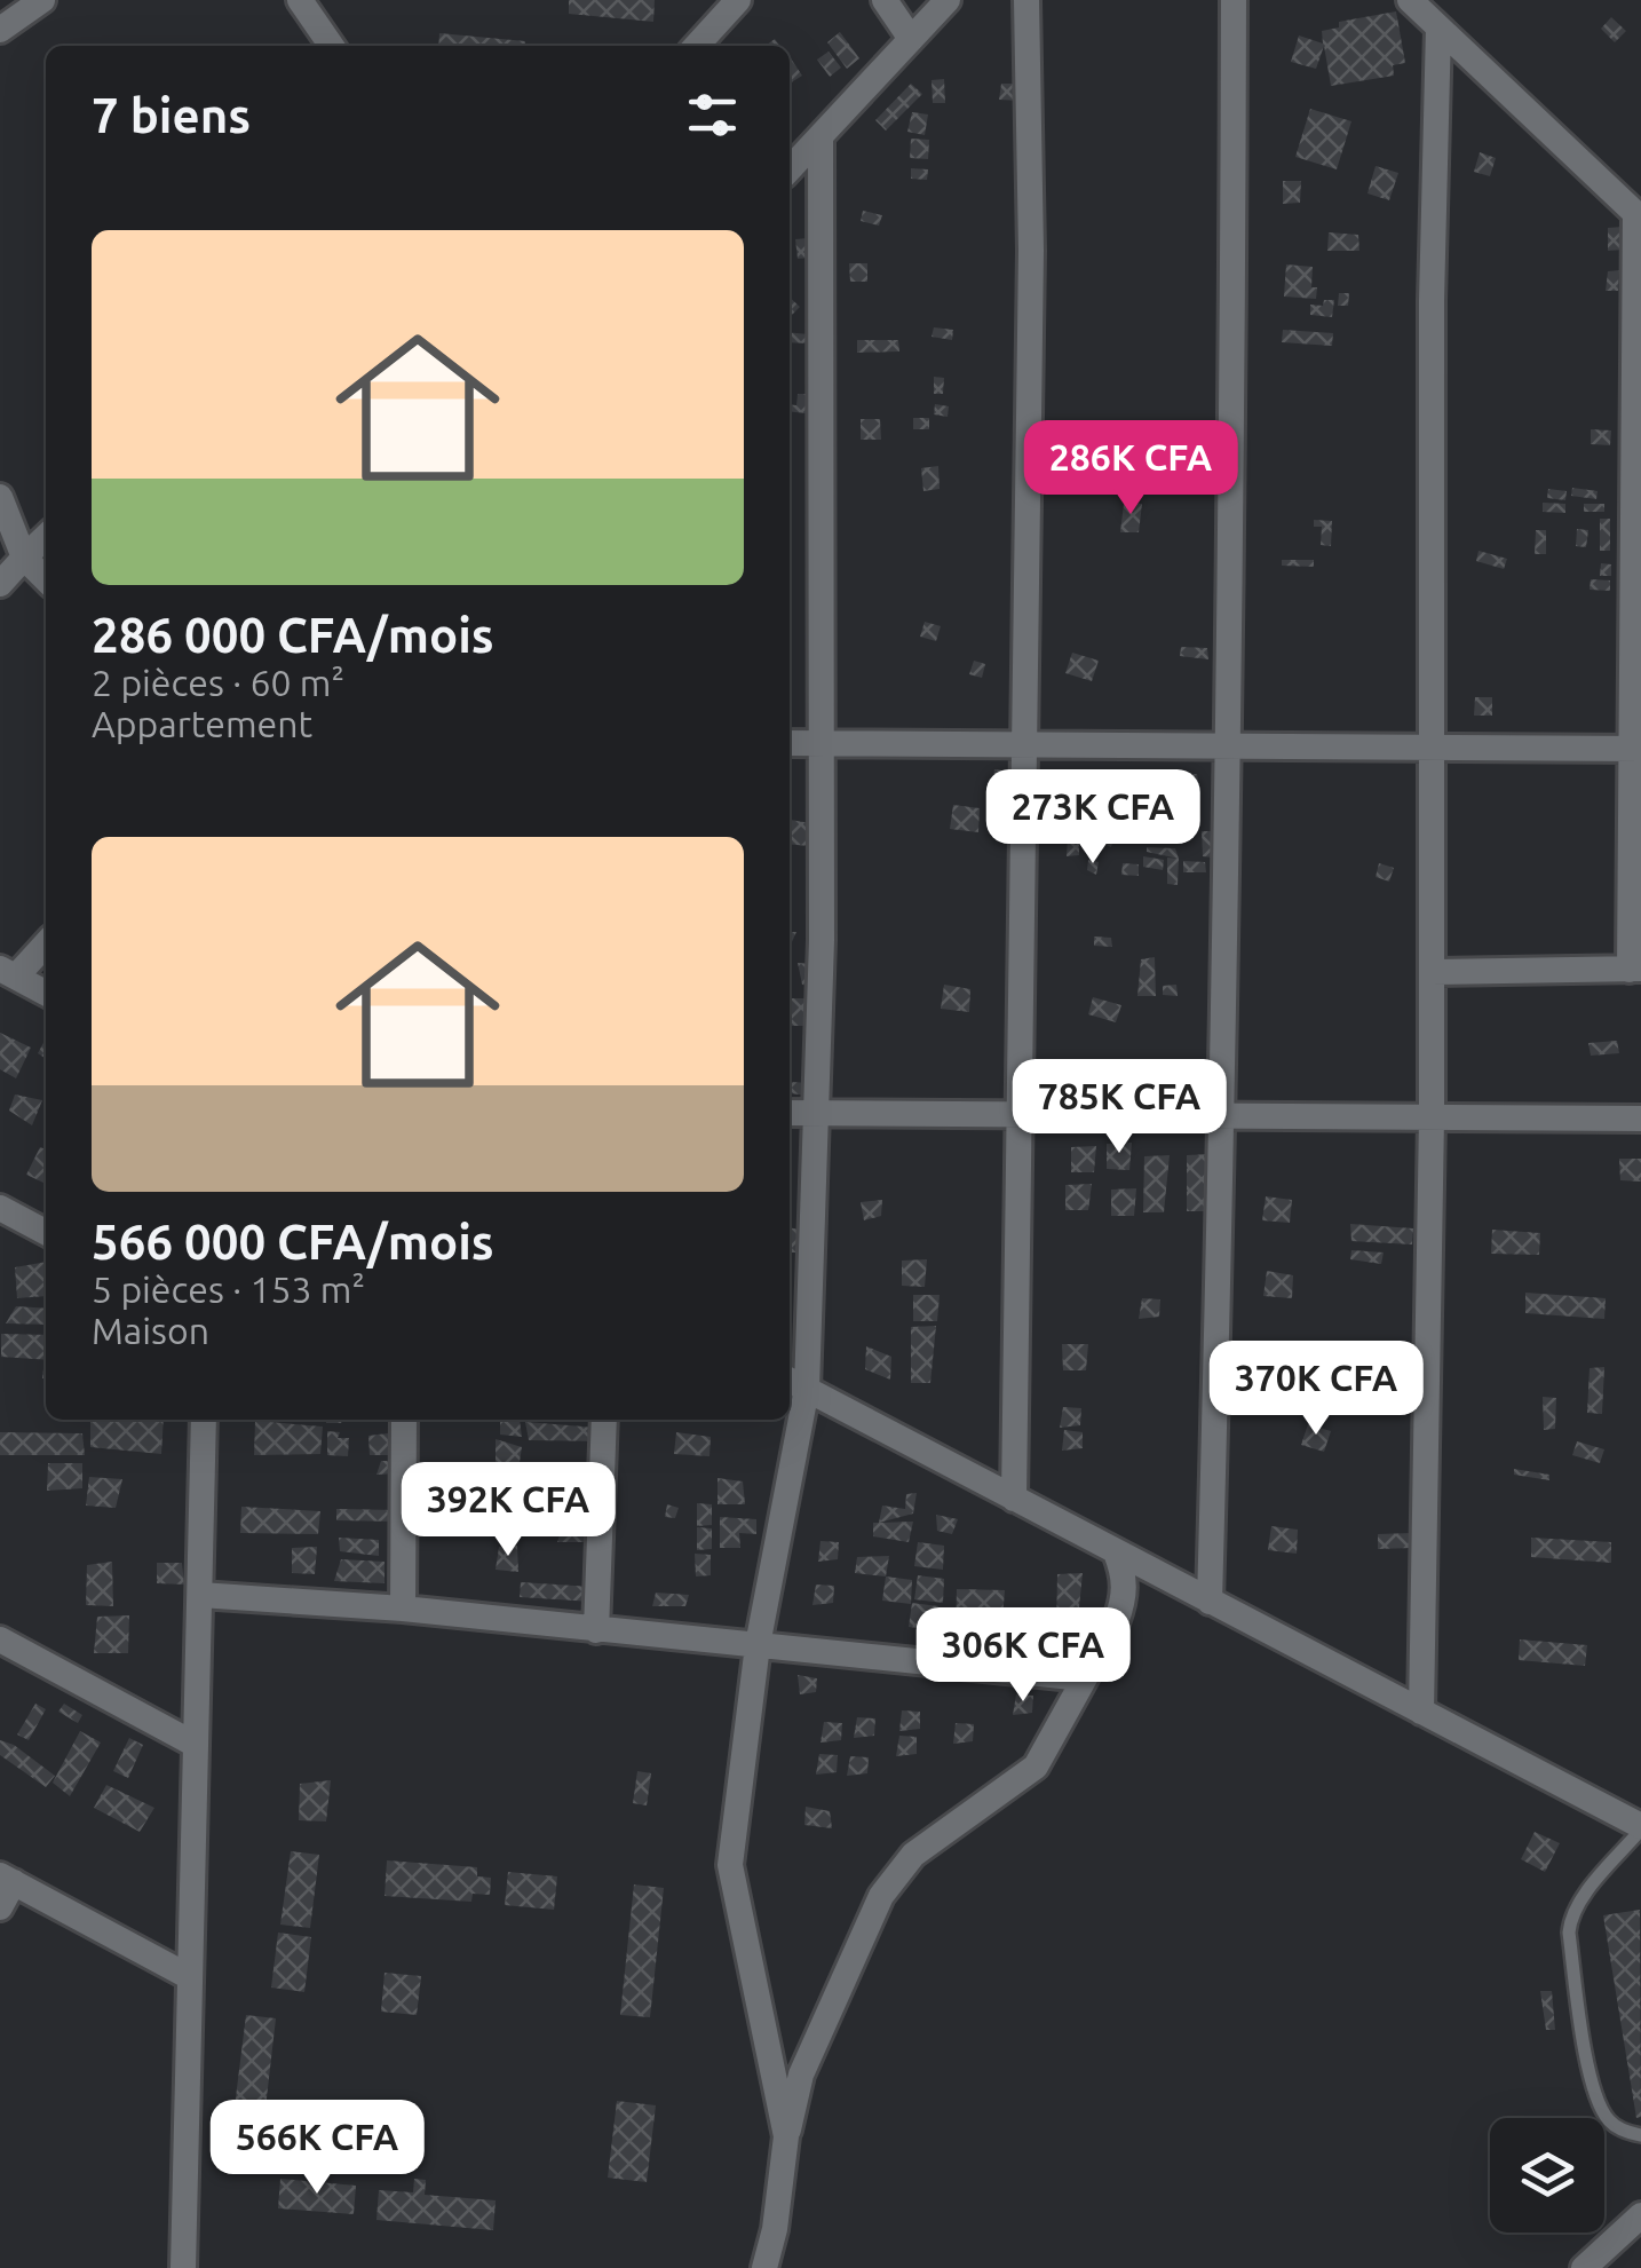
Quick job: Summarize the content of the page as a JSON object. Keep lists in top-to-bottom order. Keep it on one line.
{"page":{"heading":"7 biens","list":[{"name":"286 000 CFA/mois","note":"2 pièces · 60 m² · Appartement"},{"name":"566 000 CFA/mois","note":"5 pièces · 153 m² · Maison"}],"price":["286K CFA","273K CFA","785K CFA","370K CFA","392K CFA","306K CFA","566K CFA"]}}
